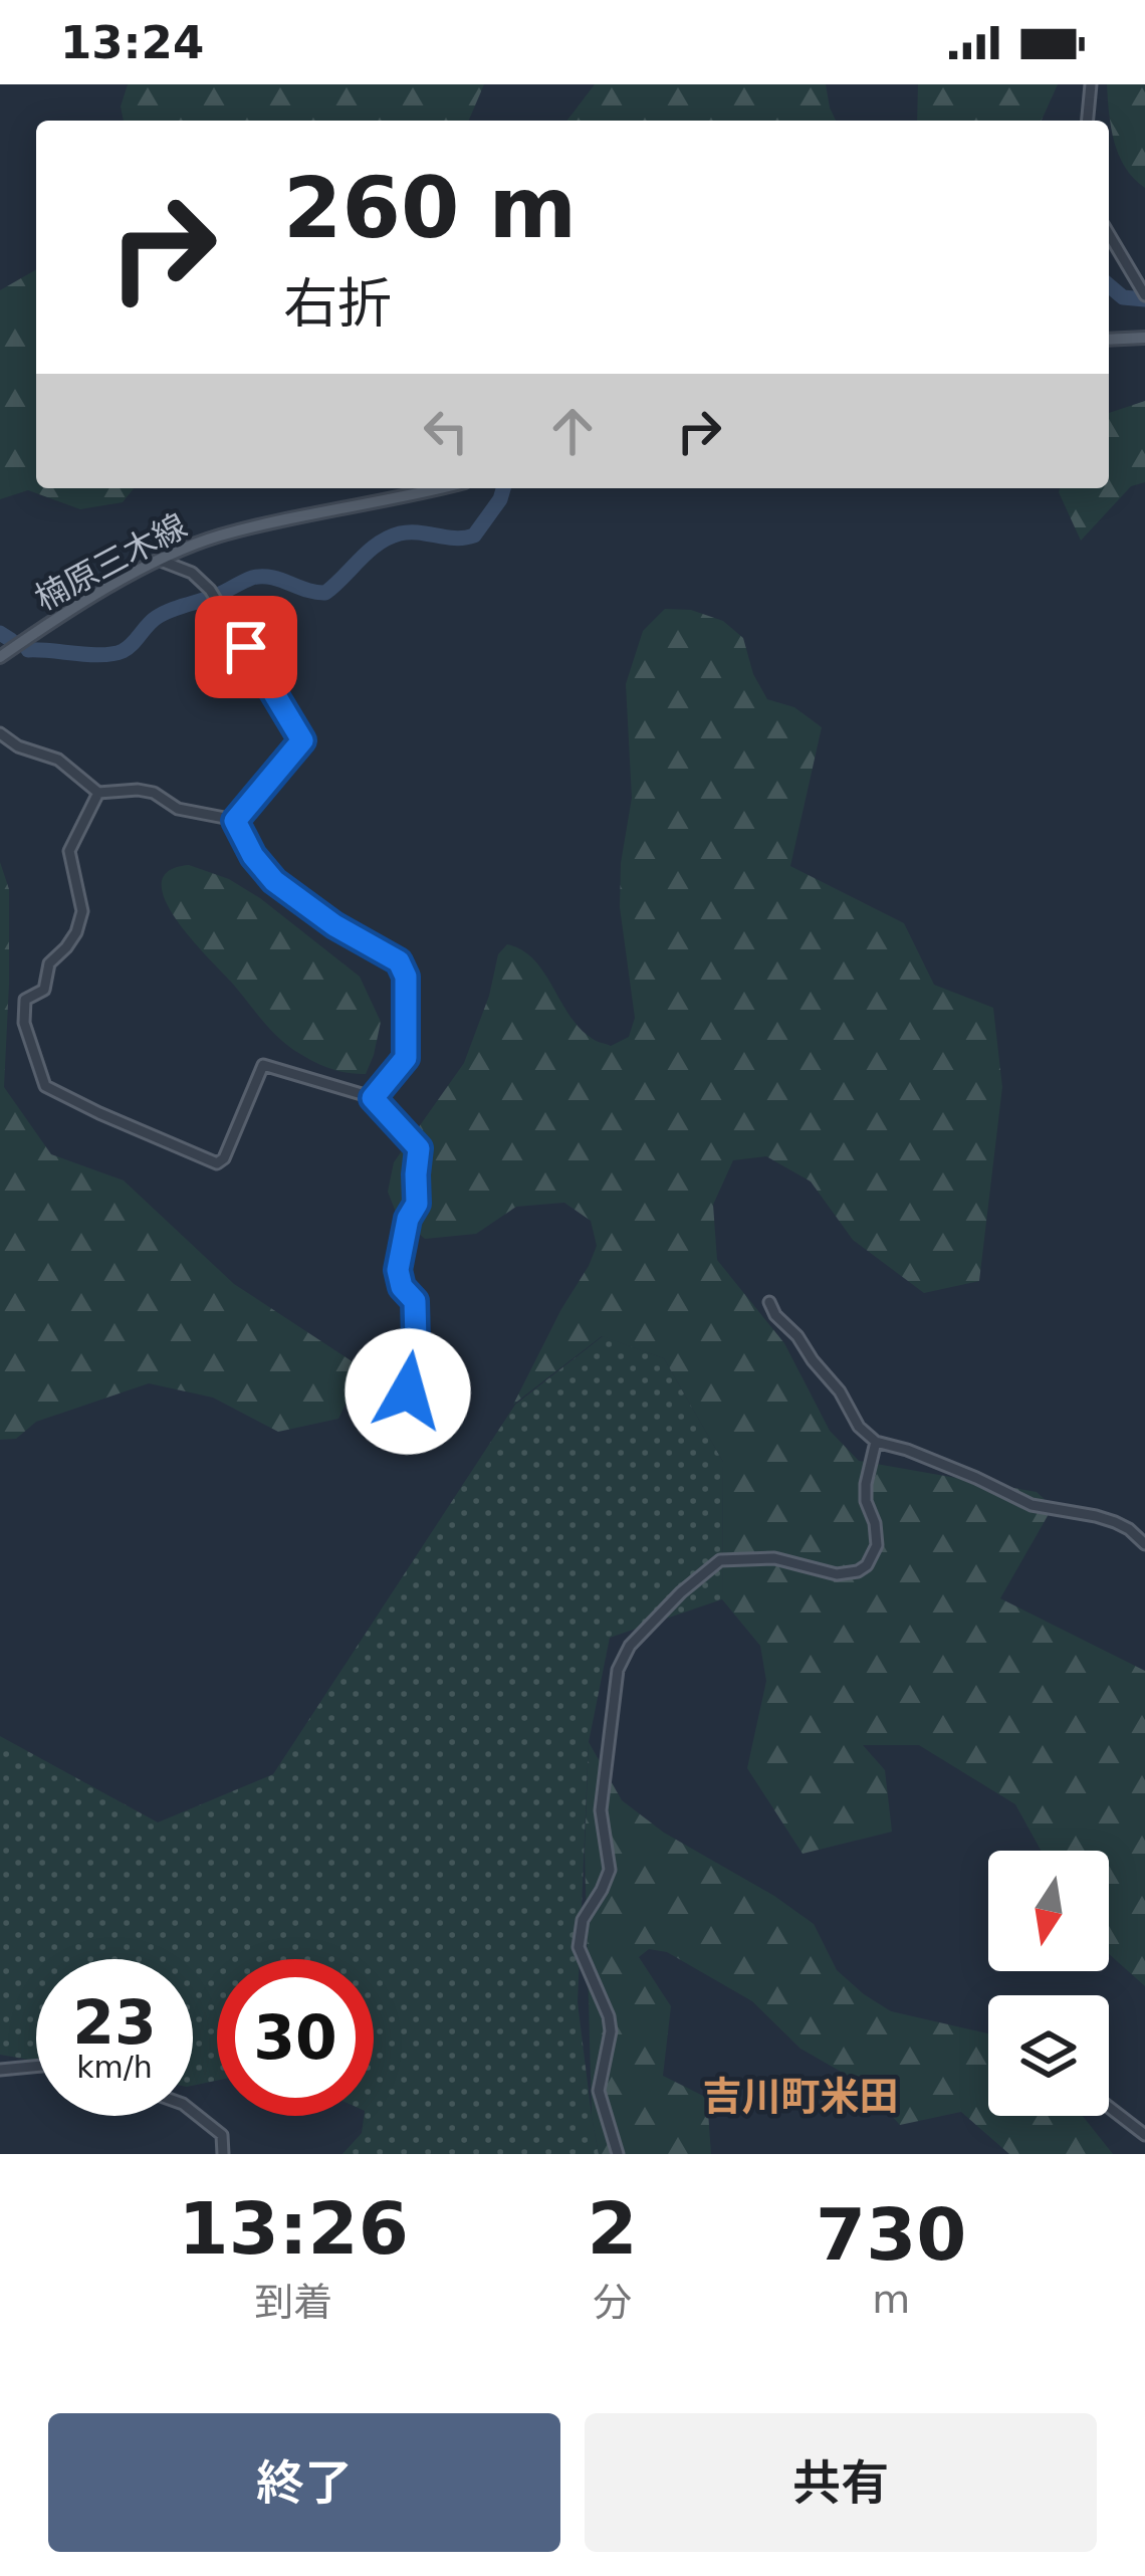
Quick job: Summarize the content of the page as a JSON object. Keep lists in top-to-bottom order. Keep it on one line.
{"streets":{"main road":["楠原三木線"]},"districts":["吉川町米田"],"north":"bottom","page":{"status":"13:24","turn":["260 m","右折"],"speed":"23 km/h","limit":"30","eta":["13:26","到着","2","分","730","m"],"buttons":["終了","共有"]}}
